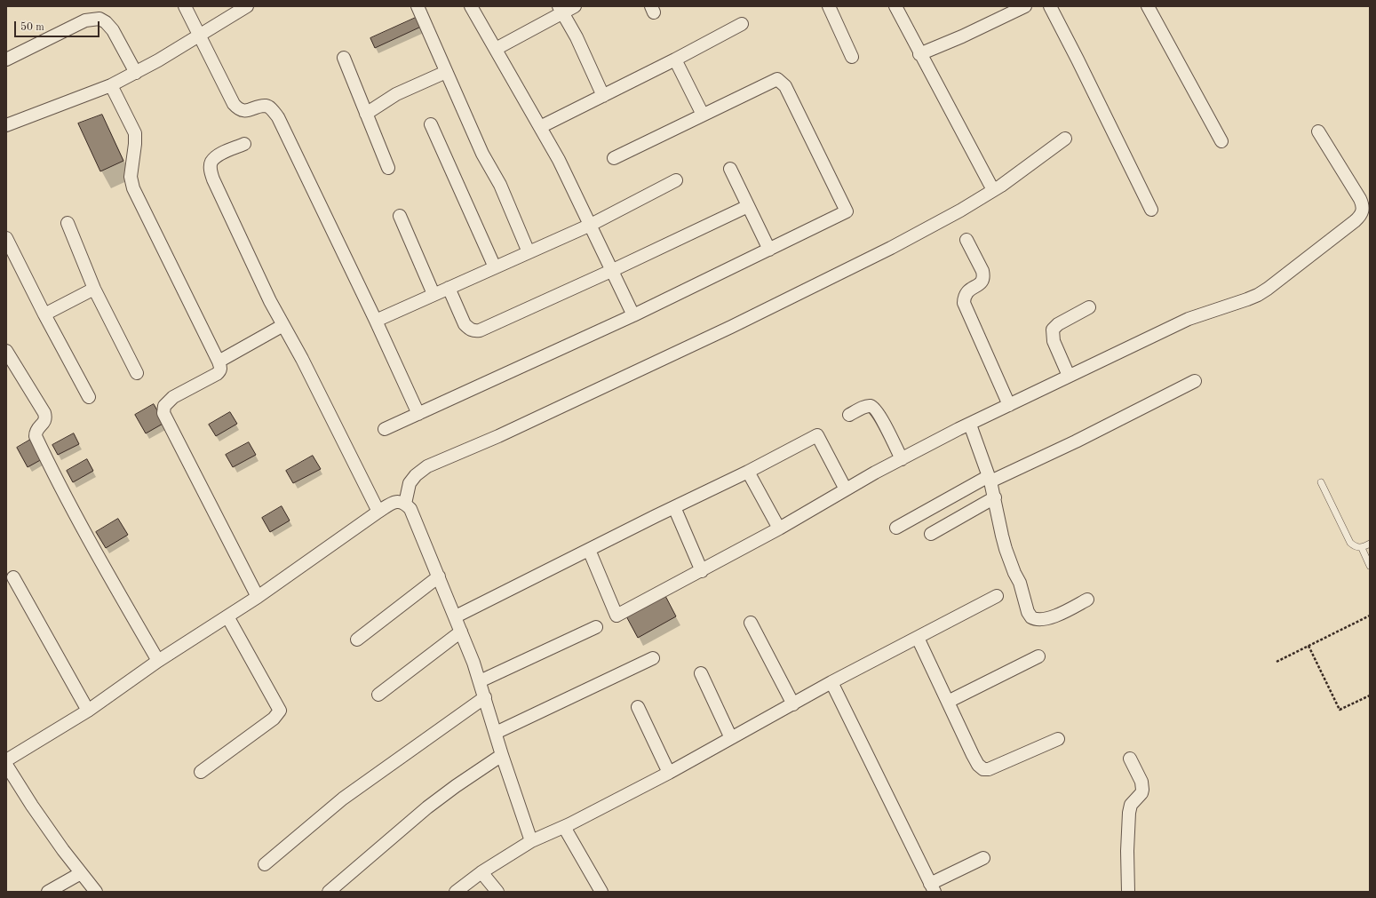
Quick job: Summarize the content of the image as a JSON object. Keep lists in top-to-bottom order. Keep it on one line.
{"scale_bar":"50 m"}
